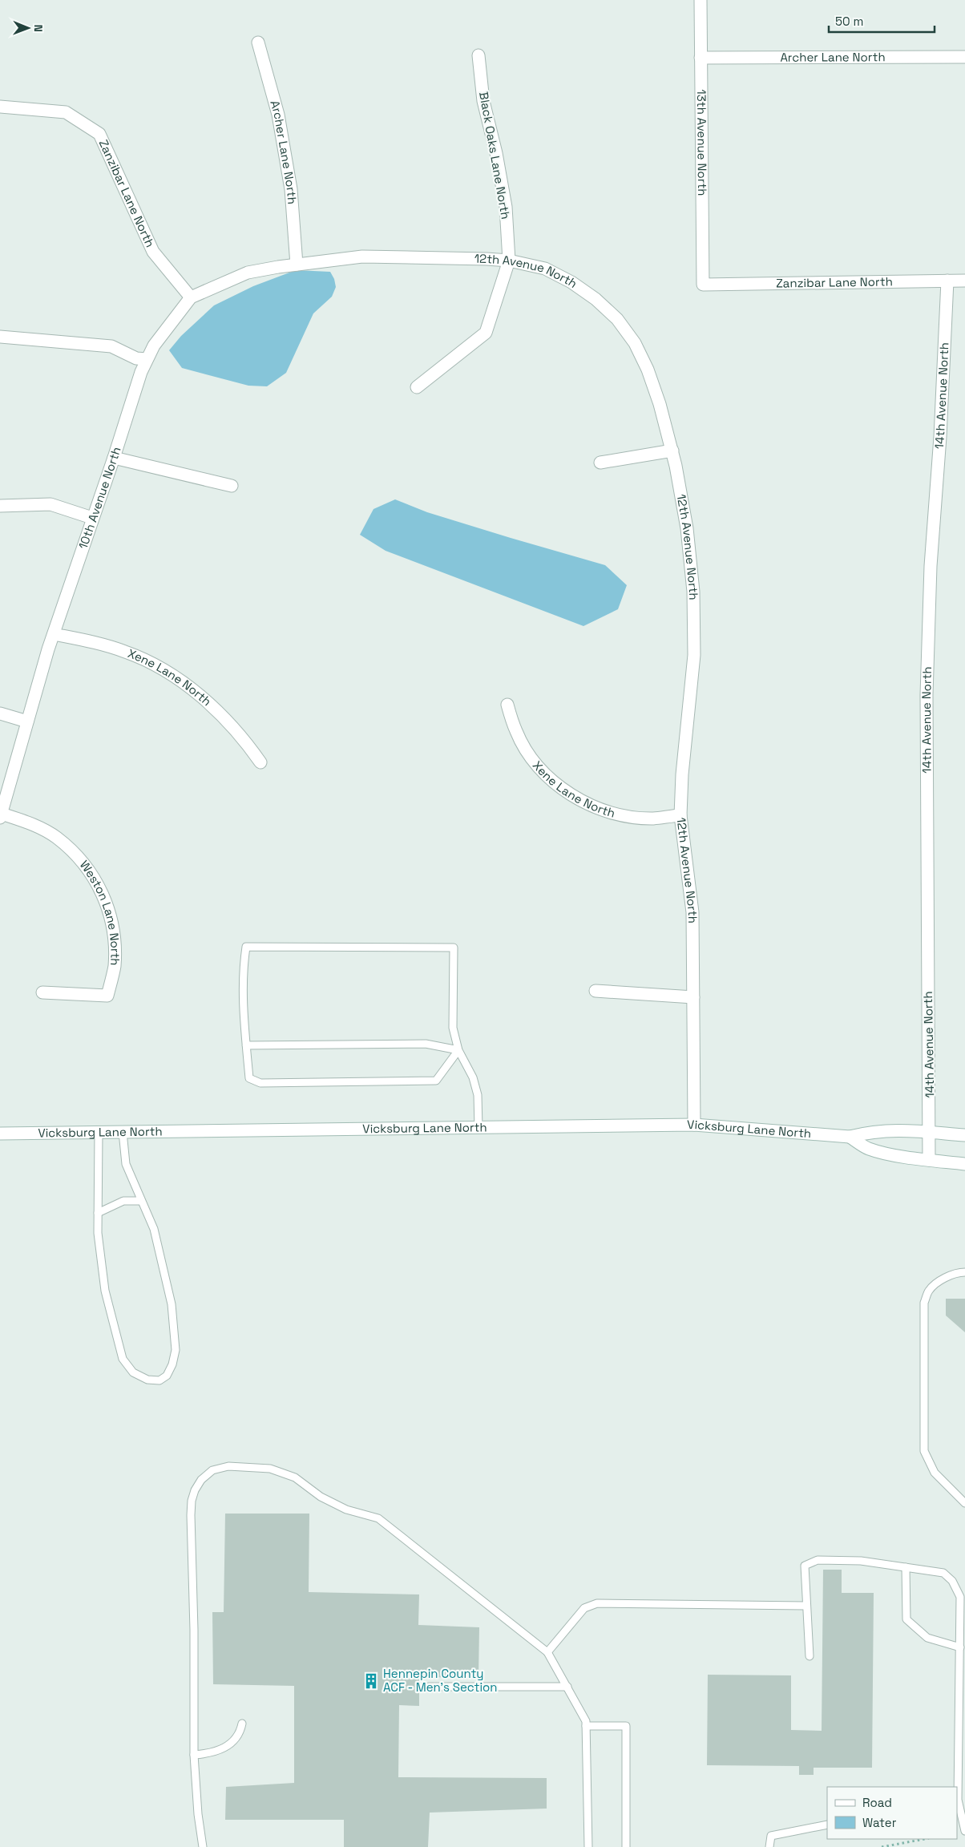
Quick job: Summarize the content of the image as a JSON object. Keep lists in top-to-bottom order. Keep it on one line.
{"streets":{"street":["Archer Lane North","13th Avenue North","Black Oaks Lane North","Zanzibar Lane North","12th Avenue North","14th Avenue North","10th Avenue North","Xene Lane North","Weston Lane North","Vicksburg Lane North"]},"crossings":[["Archer Lane North","13th Avenue North"],["Archer Lane North","12th Avenue North"],["Archer Lane North","10th Avenue North"],["13th Avenue North","Zanzibar Lane North"],["Black Oaks Lane North","12th Avenue North"],["Zanzibar Lane North","14th Avenue North"],["Zanzibar Lane North","10th Avenue North"],["12th Avenue North","10th Avenue North"],["12th Avenue North","Xene Lane North"],["12th Avenue North","Vicksburg Lane North"],["14th Avenue North","Vicksburg Lane North"],["10th Avenue North","Xene Lane North"],["10th Avenue North","Weston Lane North"]],"places":{"building":["Hennepin County ACF - Men's Section"]},"legend":["Road","Water"],"scale_bar":"50 m","north":"right"}
